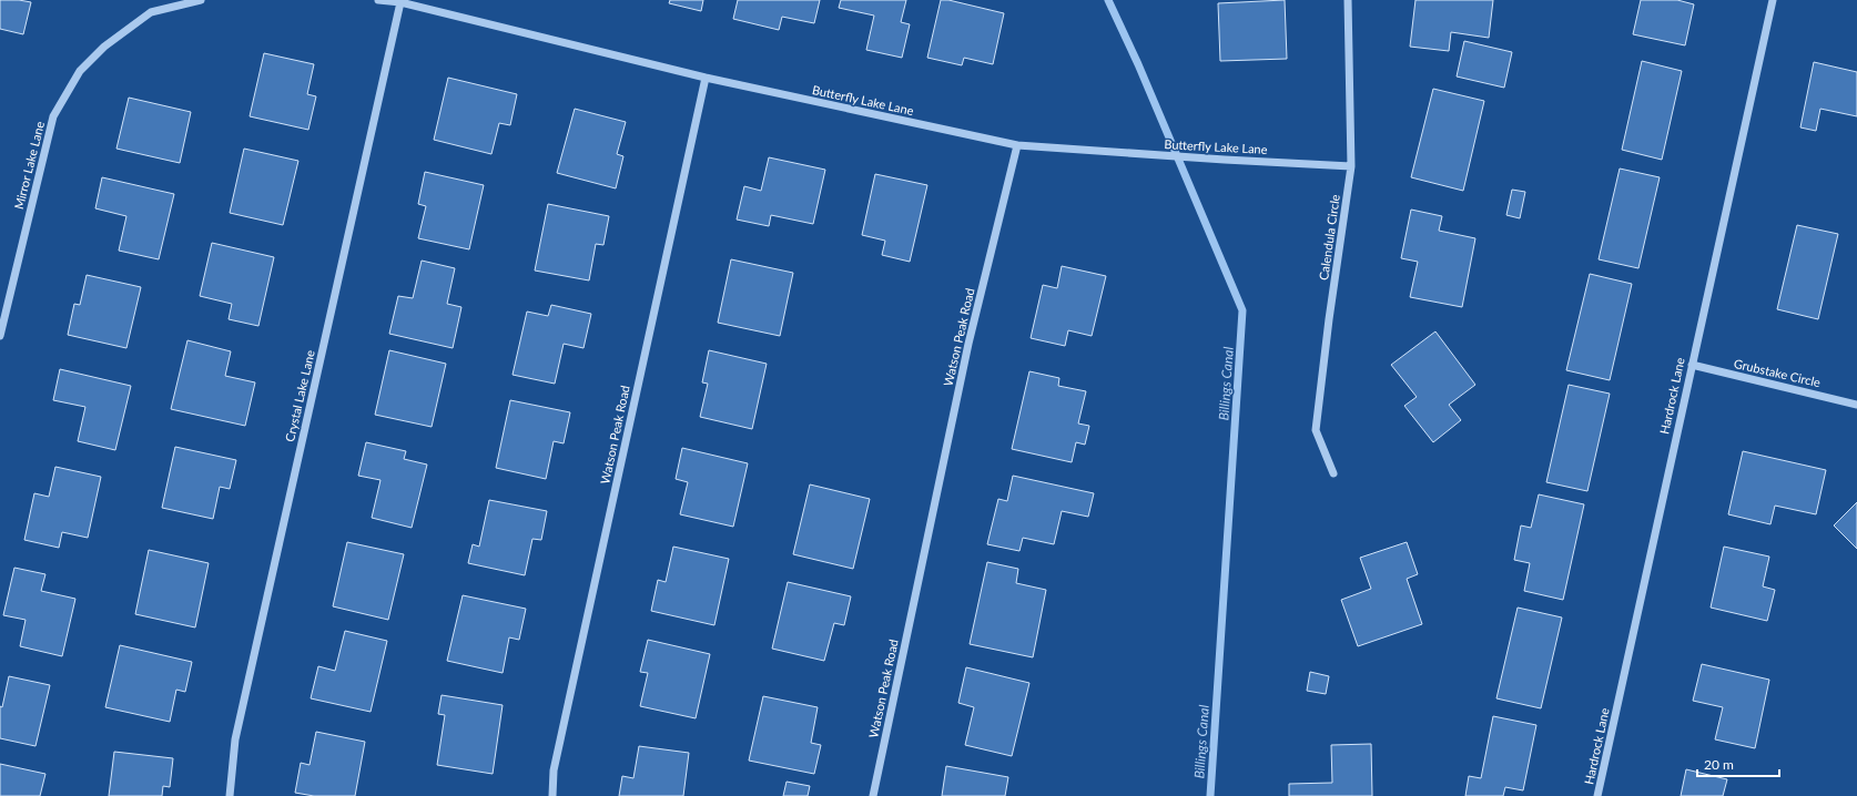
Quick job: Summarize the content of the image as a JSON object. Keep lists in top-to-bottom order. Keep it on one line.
{"streets":{"street":["Butterfly Lake Lane","Mirror Lake Lane","Calendula Circle","Watson Peak Road","Grubstake Circle","Crystal Lake Lane","Hardrock Lane"]},"crossings":[["Butterfly Lake Lane","Calendula Circle"],["Butterfly Lake Lane","Watson Peak Road"],["Butterfly Lake Lane","Crystal Lake Lane"],["Grubstake Circle","Hardrock Lane"]],"water":["Billings Canal"],"scale_bar":"20 m"}
